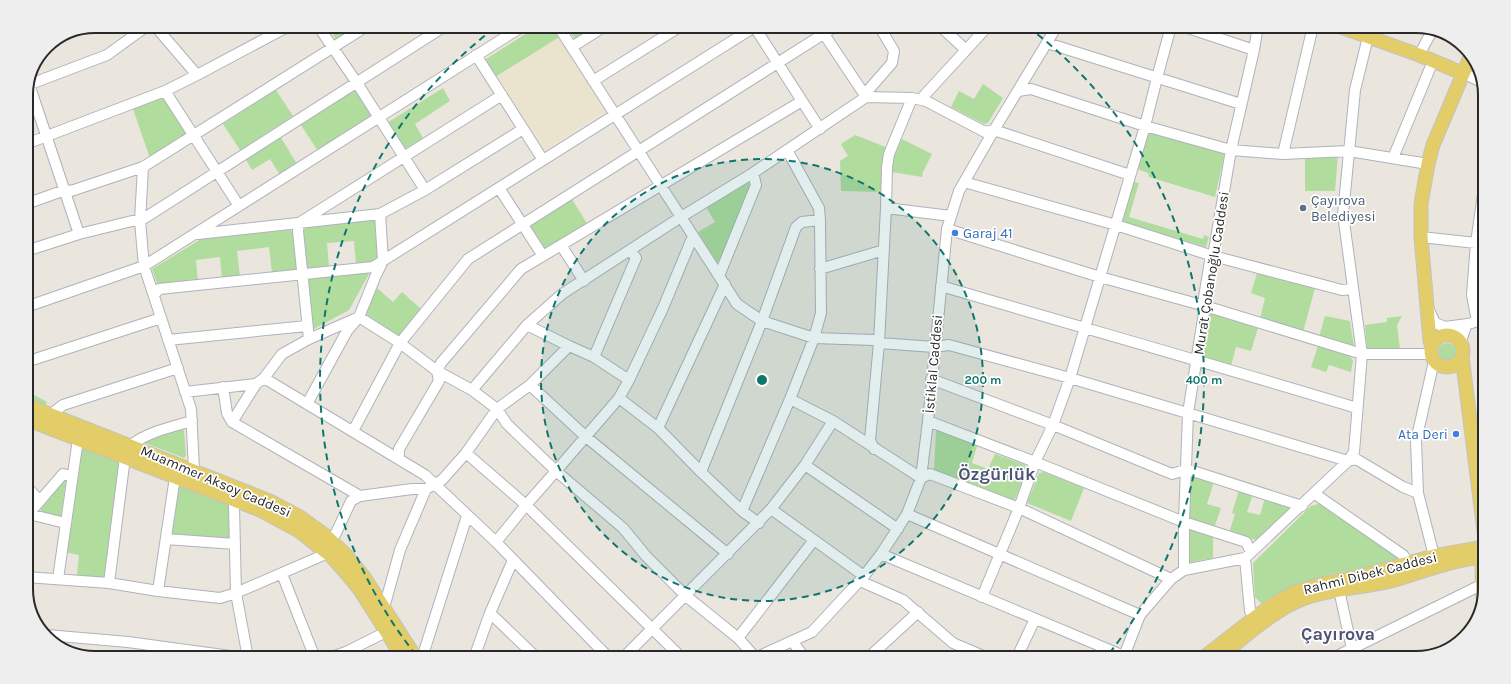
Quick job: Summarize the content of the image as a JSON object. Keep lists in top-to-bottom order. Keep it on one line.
{"streets":{"main road":["Muammer Aksoy Caddesi","Rahmi Dibek Caddesi"],"street":["Murat Çobanoğlu Caddesi","İstiklal Caddesi"]},"districts":["Özgürlük","Çayırova"],"places":["Çayırova Belediyesi","Garaj 41","Ata Deri"],"rings":["200 m","400 m"]}
